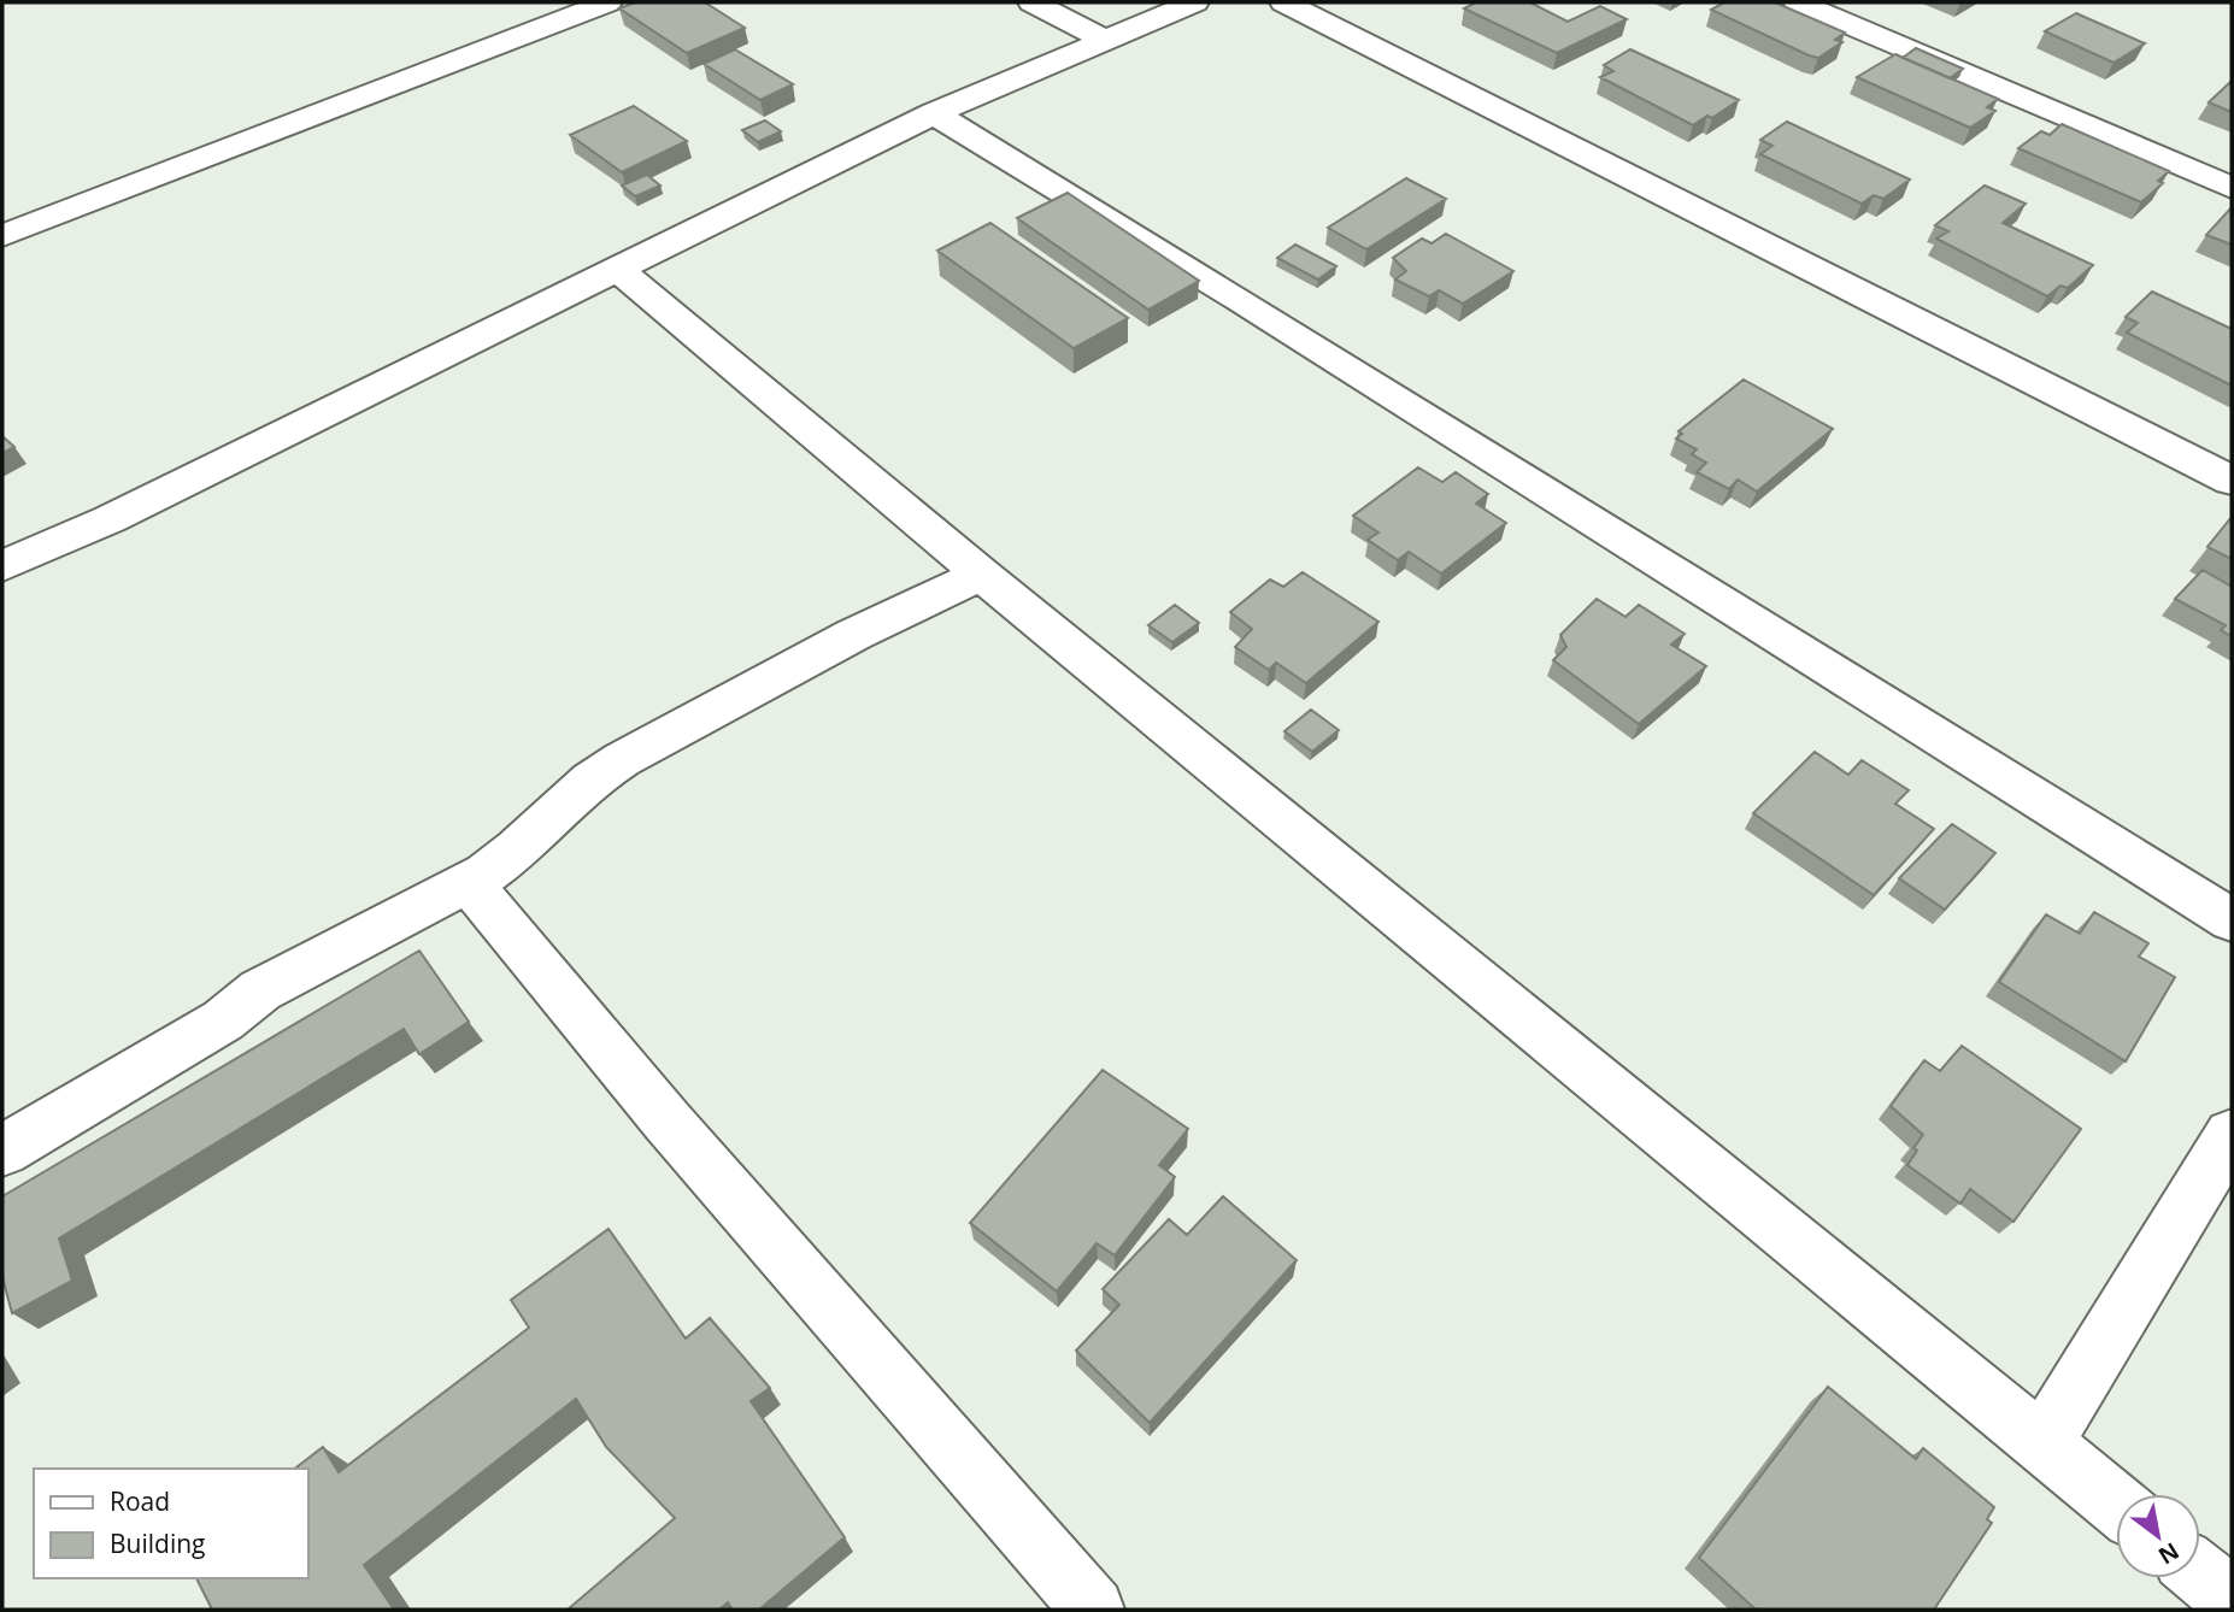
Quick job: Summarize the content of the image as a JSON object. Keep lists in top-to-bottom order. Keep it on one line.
{"legend":["Road","Building"],"north":"bottom right"}
